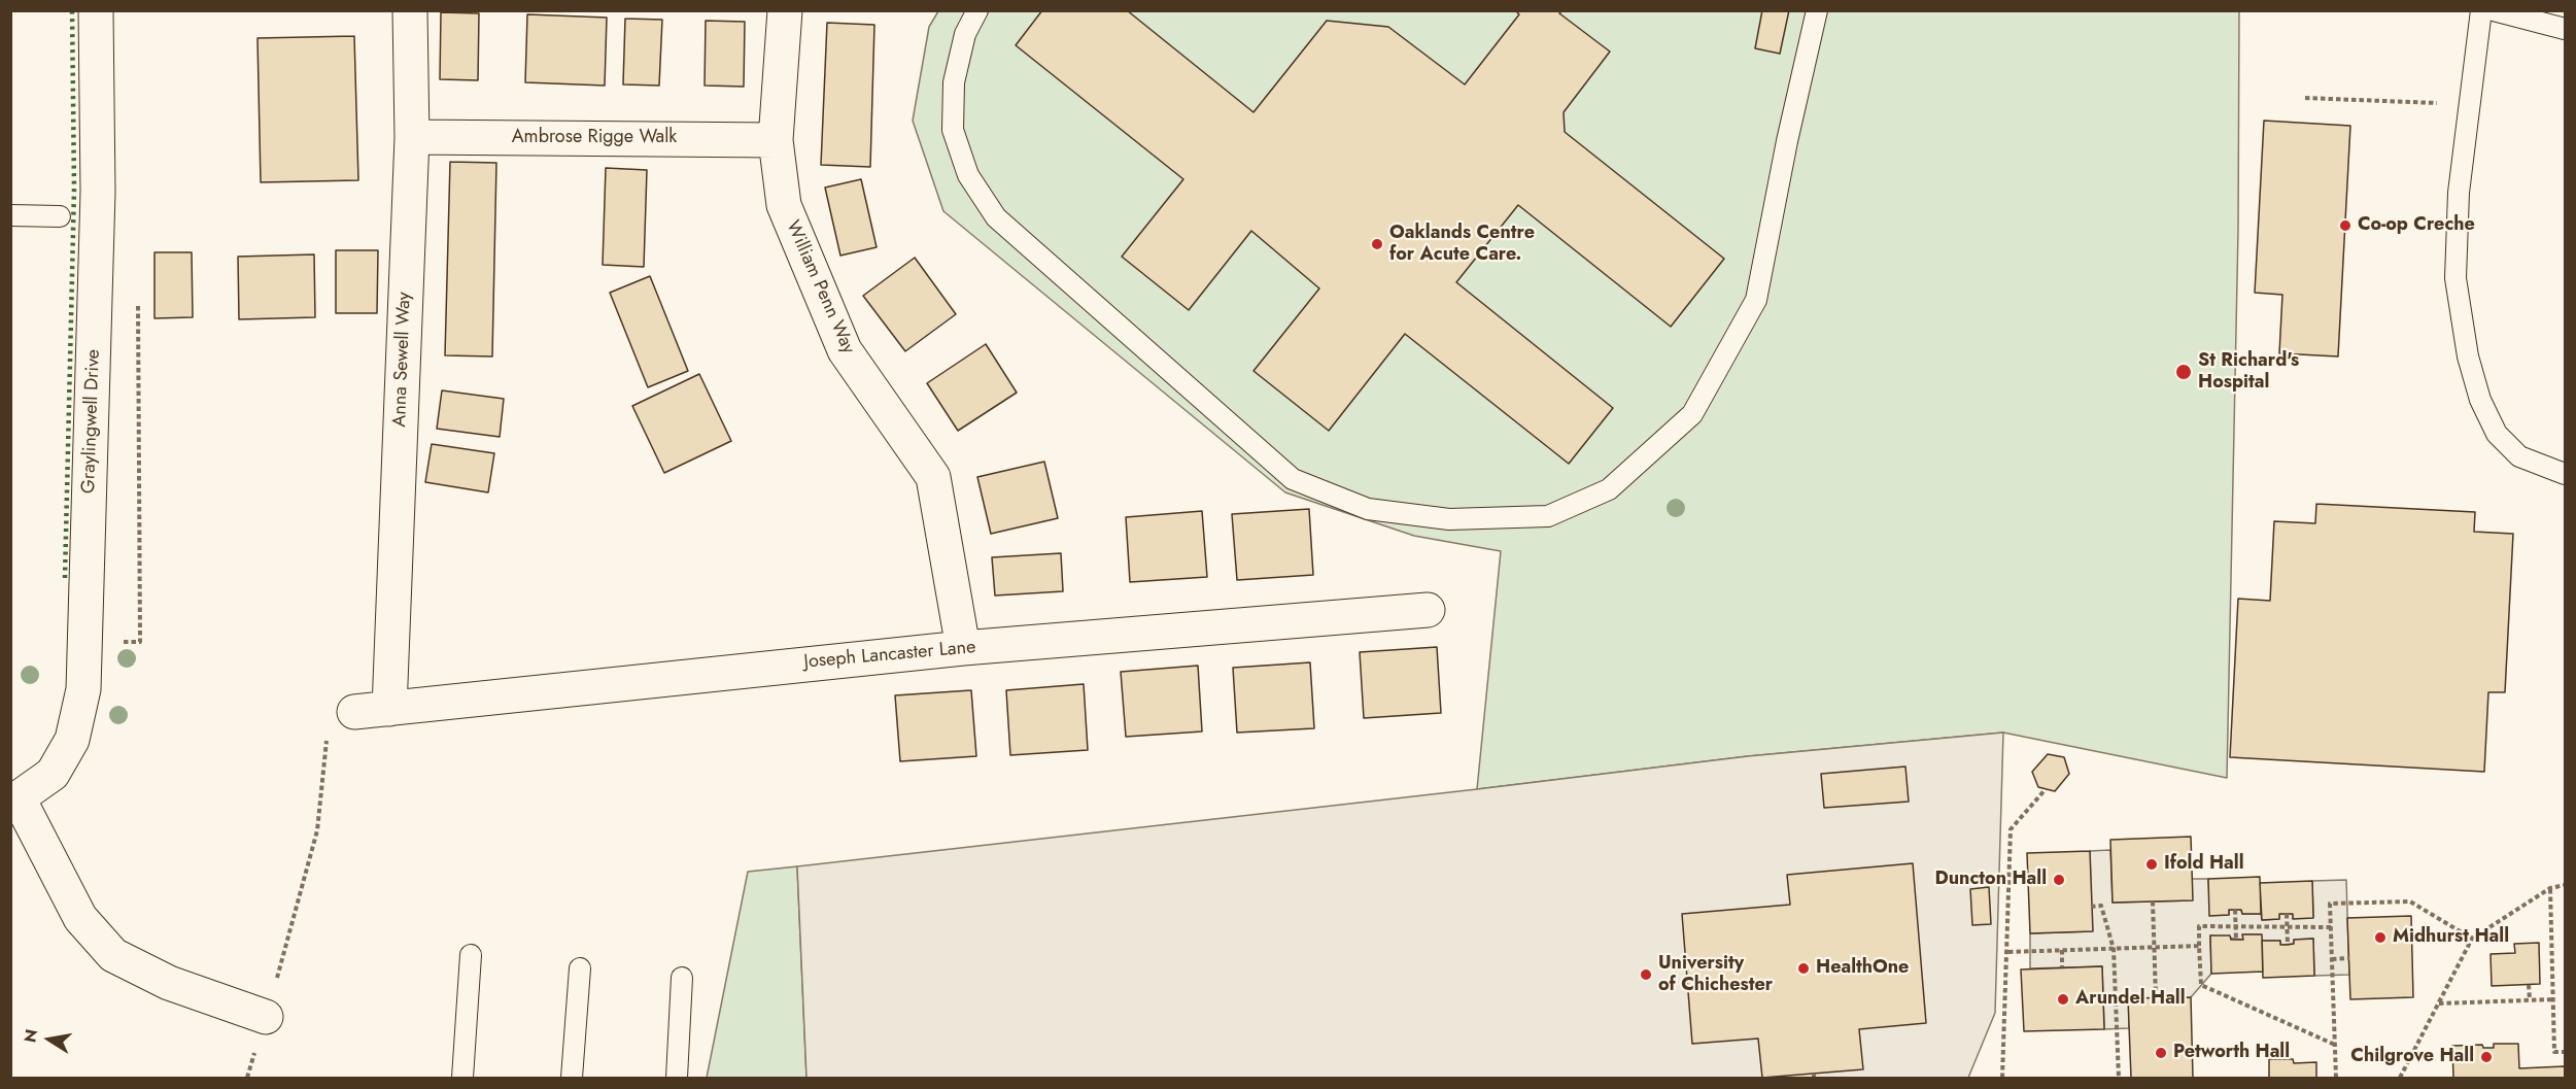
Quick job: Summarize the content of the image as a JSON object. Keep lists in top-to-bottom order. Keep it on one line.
{"streets":{"street":["Ambrose Rigge Walk","William Penn Way","Anna Sewell Way","Graylingwell Drive","Joseph Lancaster Lane"]},"crossings":[["Ambrose Rigge Walk","William Penn Way"],["Ambrose Rigge Walk","Anna Sewell Way"],["William Penn Way","Joseph Lancaster Lane"],["Anna Sewell Way","Joseph Lancaster Lane"]],"places":["Co-op Creche","Oaklands Centre for Acute Care.","St Richard's Hospital","Ifold Hall","Duncton Hall","Midhurst Hall","HealthOne","University of Chichester","Arundel Hall","Petworth Hall","Chilgrove Hall"],"north":"left"}
